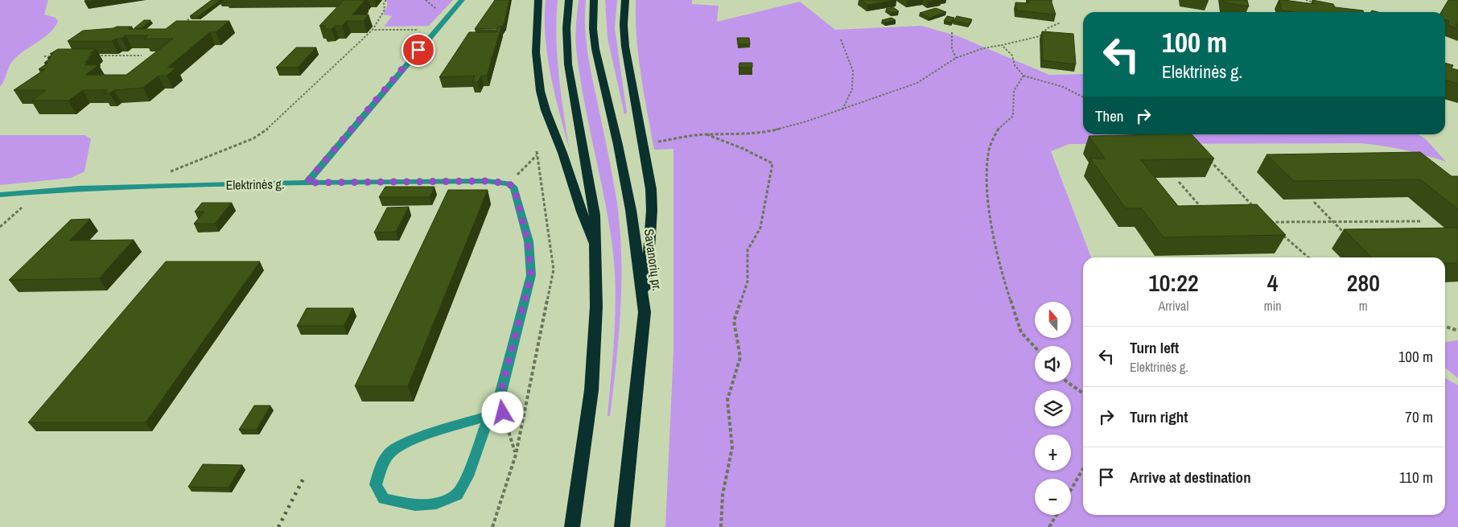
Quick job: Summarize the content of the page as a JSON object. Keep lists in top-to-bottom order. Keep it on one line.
{"streets":{"highway":["Savanorių pr."],"street":["Elektrinės g."]},"north":"top","page":{"turn":["100 m","Elektrinės g."],"then":"Then","eta":["10:22","Arrival","4","min","280","m"],"map_buttons":["+","−"],"list":[{"name":"Turn left","note":"Elektrinės g.","value":"100 m"},{"name":"Turn right","value":"70 m"},{"name":"Arrive at destination","value":"110 m"}]}}
